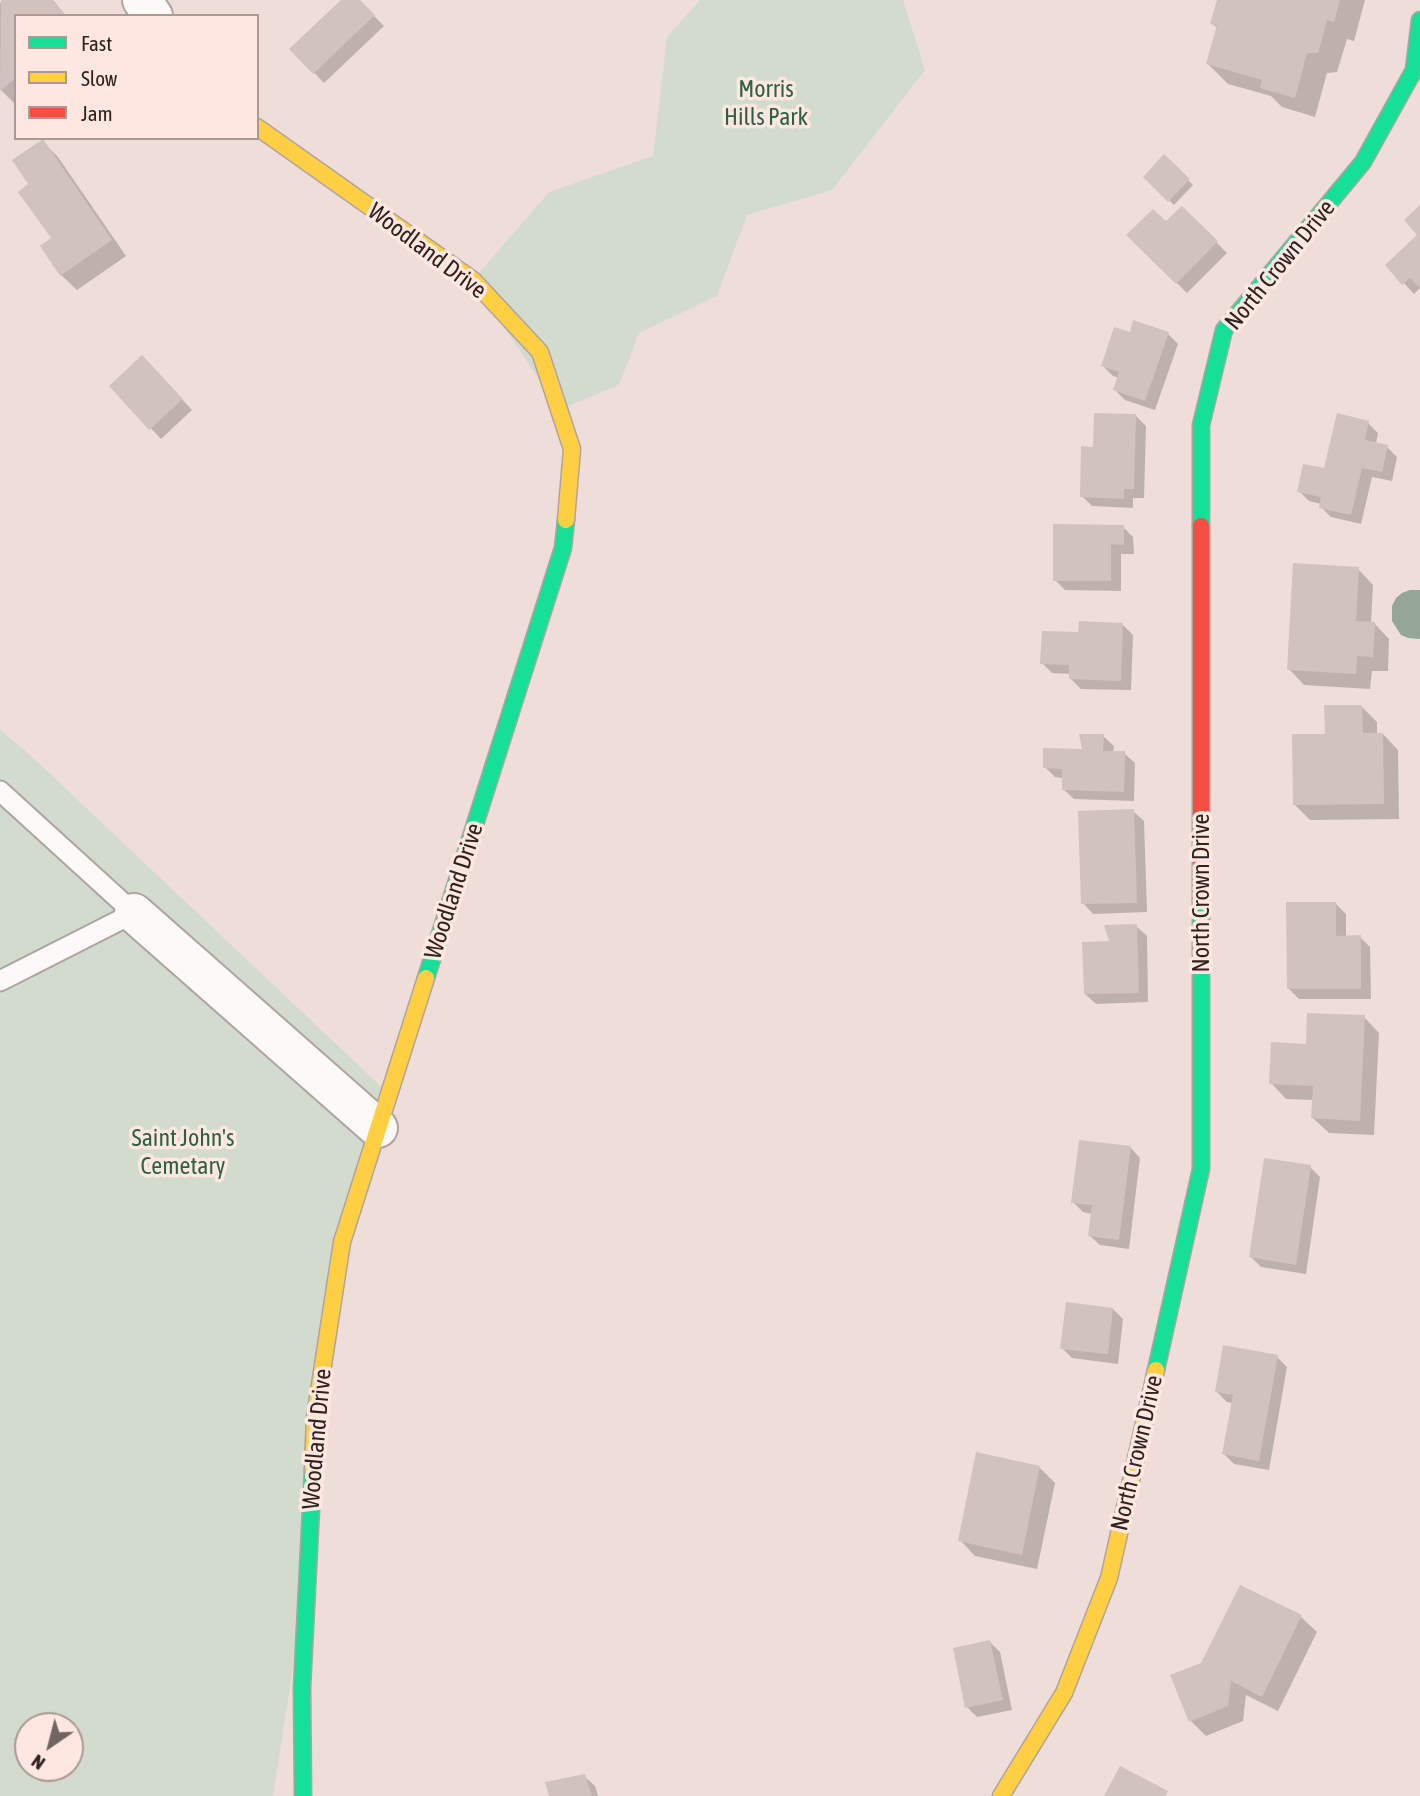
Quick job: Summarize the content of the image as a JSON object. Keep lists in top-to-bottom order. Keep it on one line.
{"streets":{"street":["Woodland Drive","North Crown Drive"]},"parks":["Morris Hills Park","Saint John's Cemetary"],"legend":["Fast","Slow","Jam"],"north":"bottom left"}
